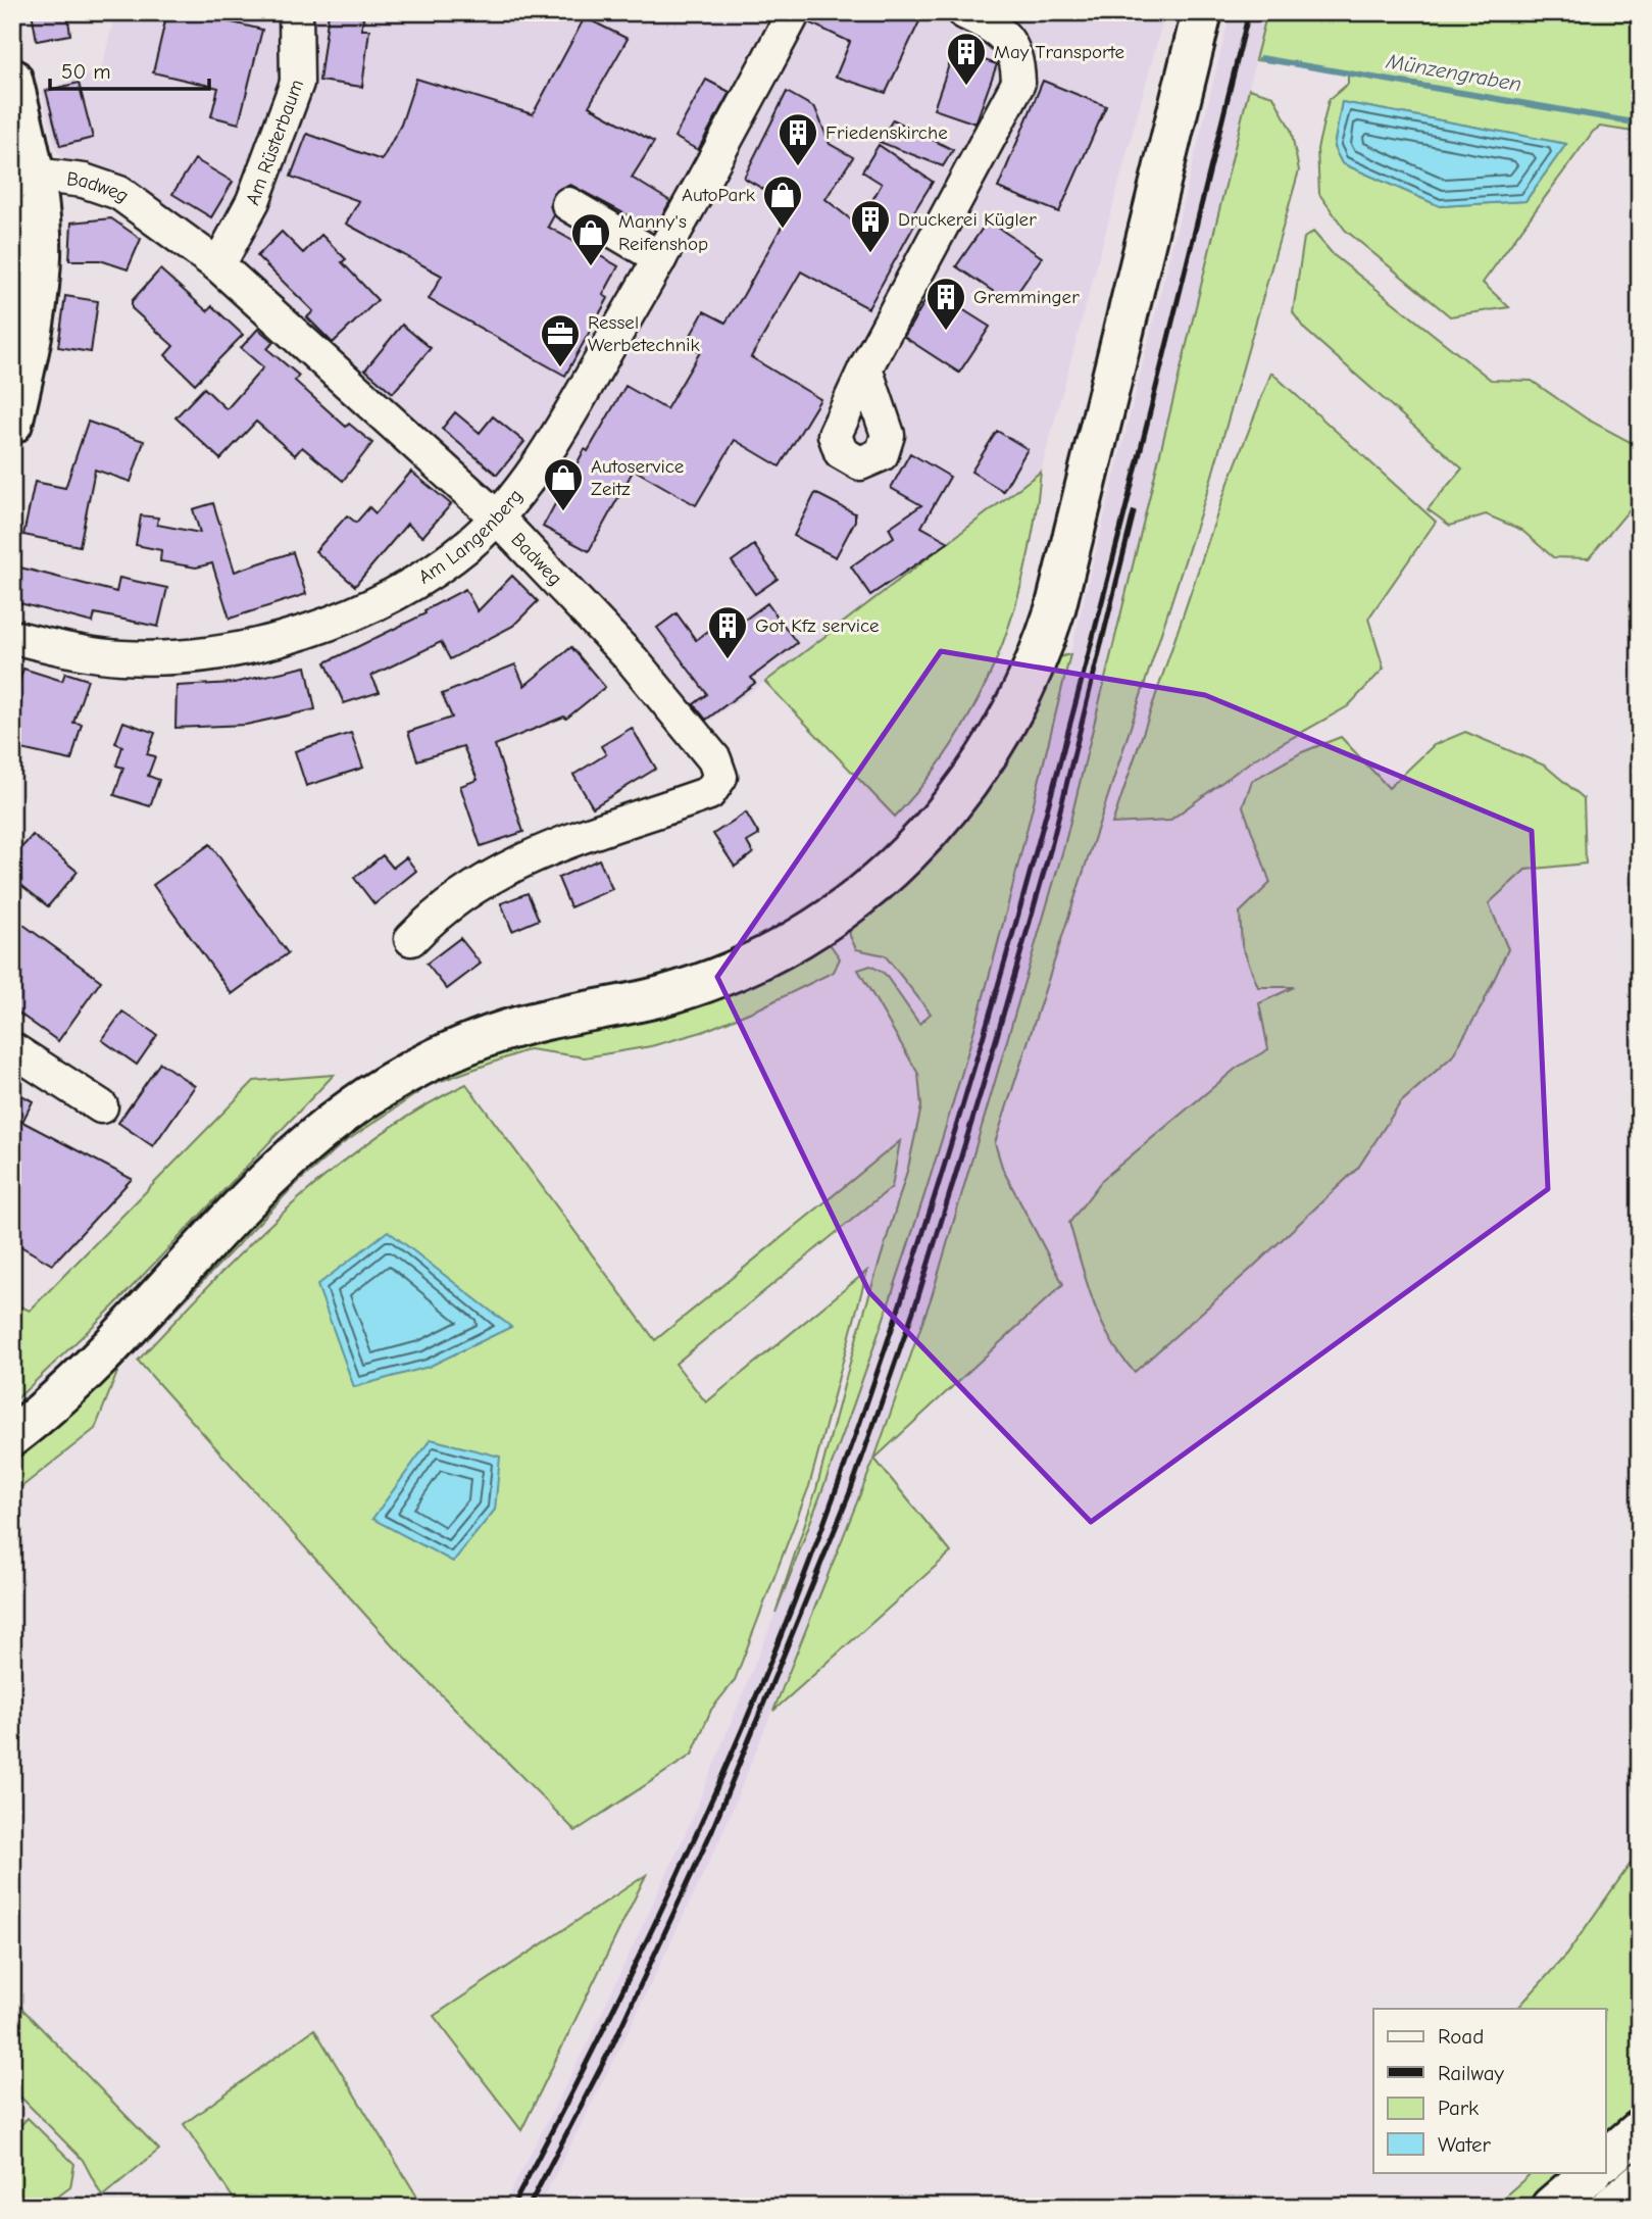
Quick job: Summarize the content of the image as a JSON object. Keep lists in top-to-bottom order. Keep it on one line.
{"streets":{"street":["Am Rüsterbaum","Badweg","Am Langenberg"]},"crossings":[["Am Rüsterbaum","Badweg"],["Badweg","Am Langenberg"]],"water":["Münzengraben"],"places":{"building":["May Transporte","Friedenskirche","Druckerei Kügler","Gremminger","Got Kfz service"],"shop":["AutoPark","Manny's Reifenshop","Autoservice Zeitz"],"office":["Ressel Werbetechnik"]},"legend":["Road","Railway","Park","Water"],"scale_bar":"50 m"}
